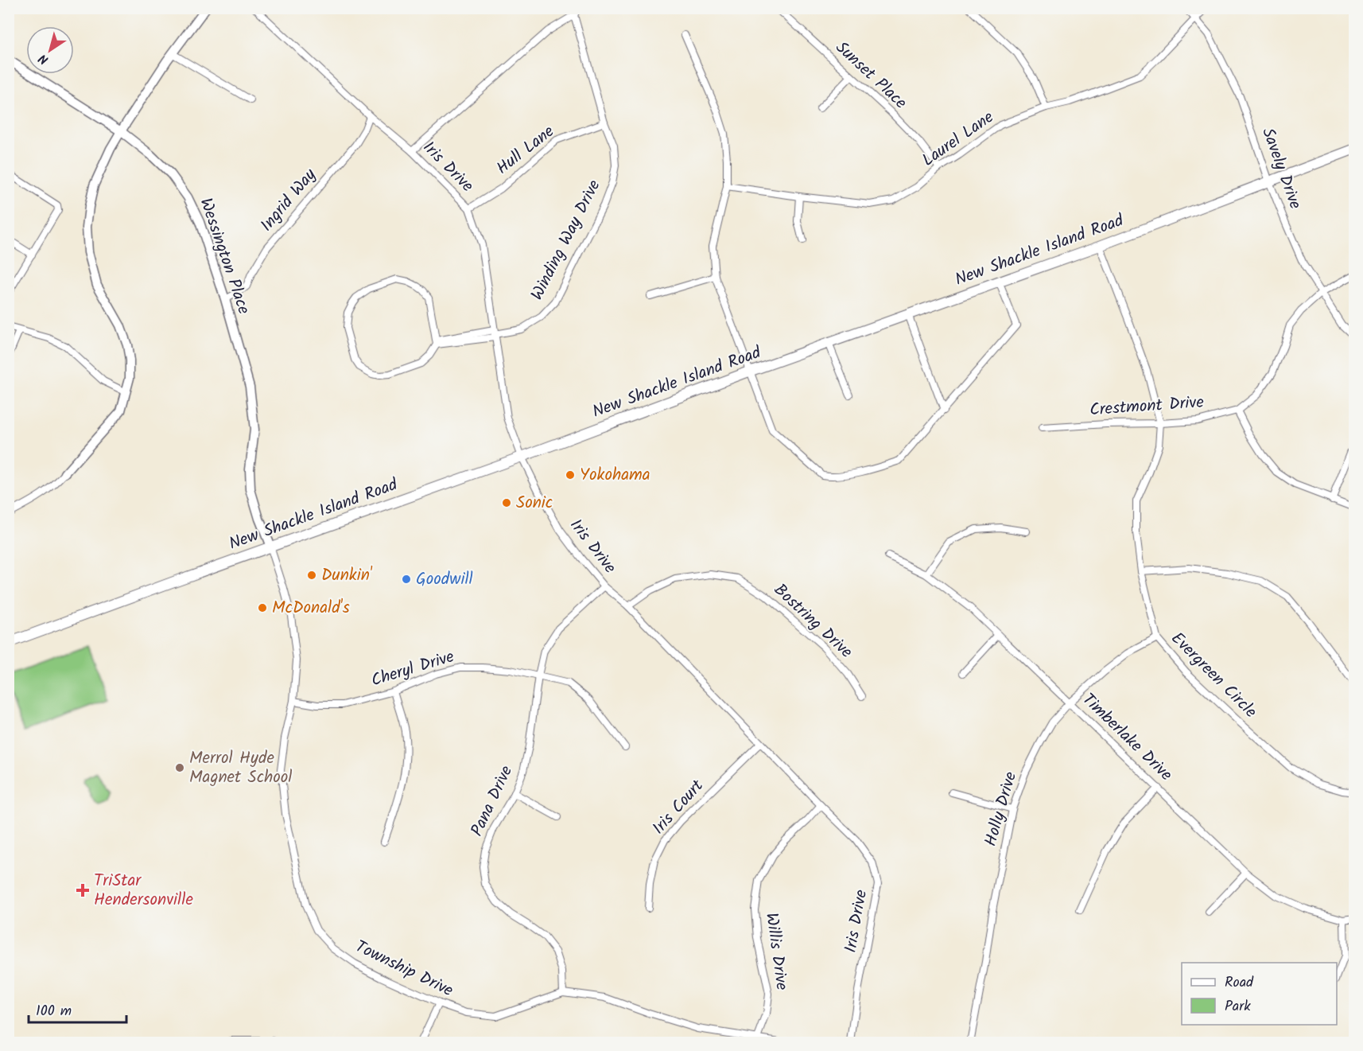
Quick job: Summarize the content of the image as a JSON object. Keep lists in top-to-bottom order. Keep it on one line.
{"streets":{"main road":["New Shackle Island Road"],"street":["Sunset Place","Laurel Lane","Hull Lane","Iris Drive","Savely Drive","Ingrid Way","Winding Way Drive","Wessington Place","Crestmont Drive","Bostring Drive","Cheryl Drive","Evergreen Circle","Timberlake Drive","Pana Drive","Iris Court","Holly Drive","Willis Drive","Township Drive"]},"crossings":[["Sunset Place","Laurel Lane"],["Laurel Lane","Savely Drive"],["Hull Lane","Iris Drive"],["Hull Lane","Winding Way Drive"],["Iris Drive","Ingrid Way"],["Iris Drive","Winding Way Drive"],["Iris Drive","New Shackle Island Road"],["Iris Drive","Bostring Drive"],["Iris Drive","Pana Drive"],["Iris Drive","Iris Court"],["Iris Drive","Willis Drive"],["Savely Drive","New Shackle Island Road"],["Savely Drive","Crestmont Drive"],["Ingrid Way","Wessington Place"],["New Shackle Island Road","Wessington Place"],["New Shackle Island Road","Evergreen Circle"],["New Shackle Island Road","Township Drive"],["Wessington Place","Township Drive"],["Crestmont Drive","Evergreen Circle"],["Cheryl Drive","Pana Drive"],["Cheryl Drive","Township Drive"],["Evergreen Circle","Holly Drive"],["Timberlake Drive","Holly Drive"],["Pana Drive","Township Drive"],["Willis Drive","Township Drive"]],"places":{"other":["Yokohama","Sonic","Dunkin'","Goodwill","McDonald's","Merrol Hyde Magnet School"],"health":["TriStar Hendersonville"]},"legend":["Road","Park"],"scale_bar":"100 m","north":"bottom left"}
